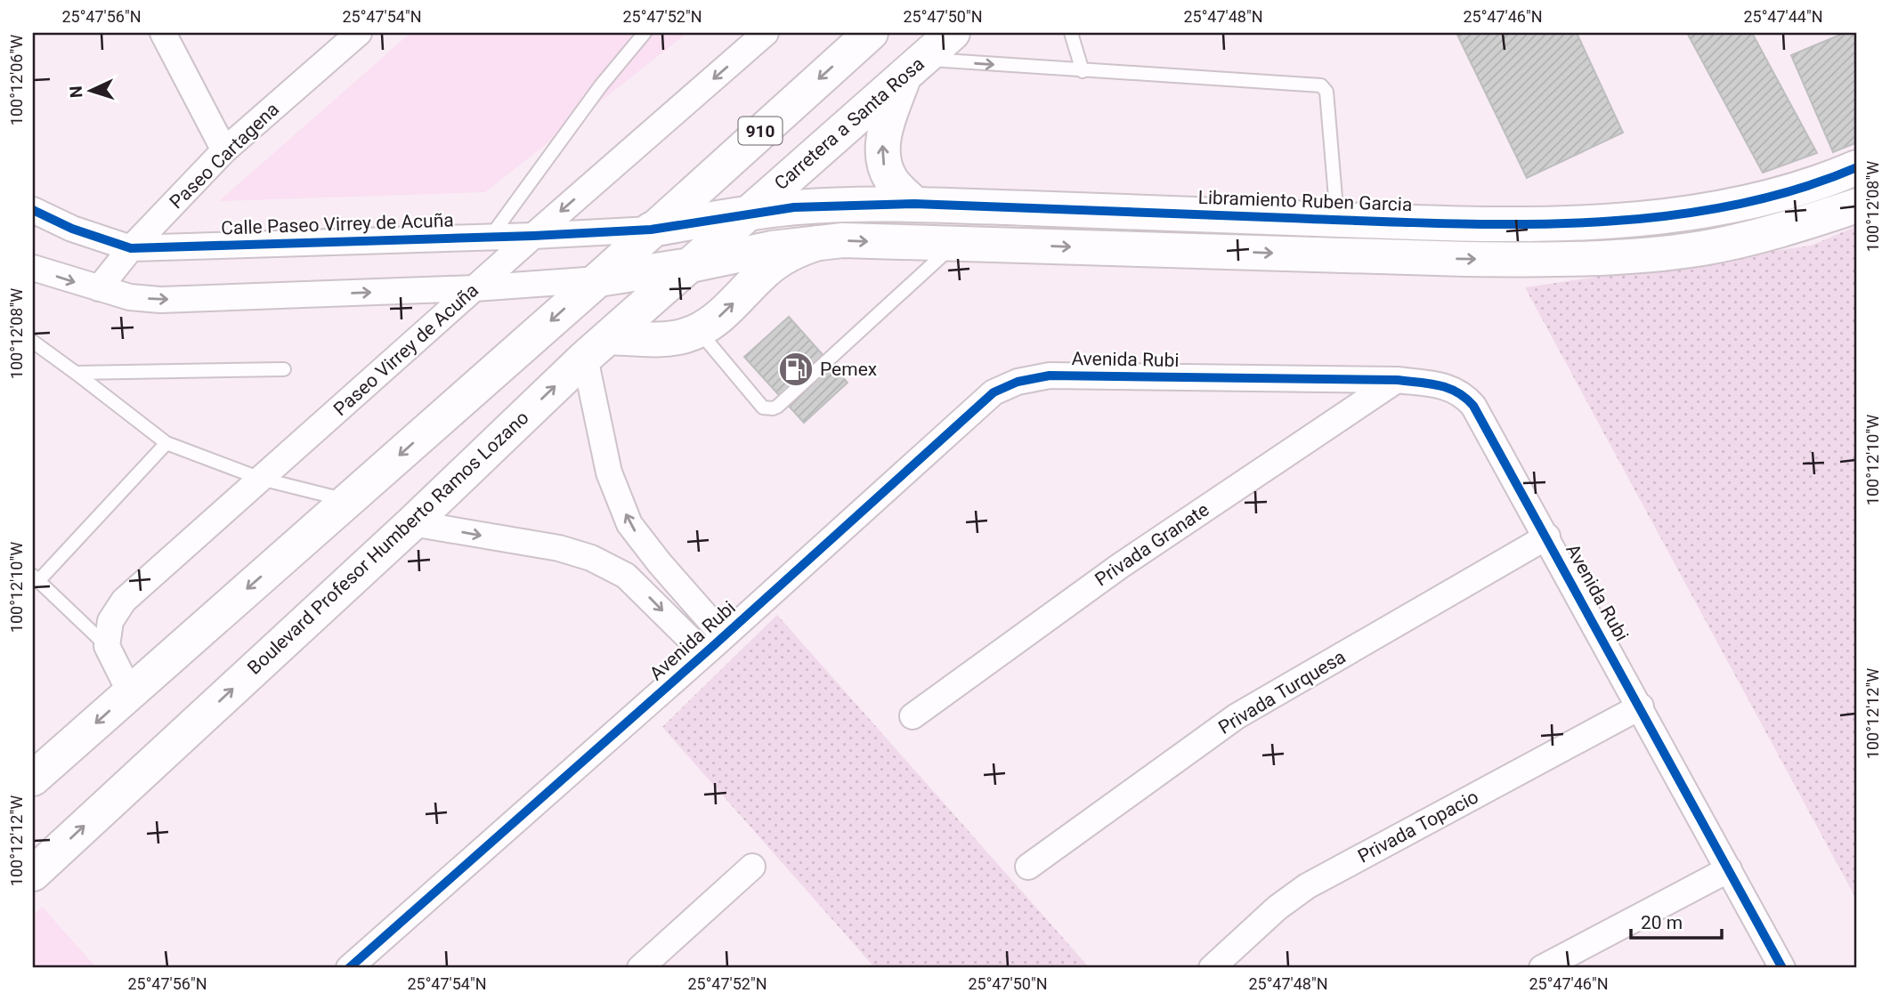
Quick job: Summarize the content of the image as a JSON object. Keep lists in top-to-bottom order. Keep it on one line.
{"streets":{"main road":["Carretera a Santa Rosa","910","Libramiento Ruben Garcia","Boulevard Profesor Humberto Ramos Lozano"],"street":["Paseo Cartagena","Calle Paseo Virrey de Acuña","Paseo Virrey de Acuña","Avenida Rubi","Privada Granate","Privada Turquesa","Privada Topacio"]},"crossings":[["Carretera a Santa Rosa","Libramiento Ruben Garcia"],["Carretera a Santa Rosa","Boulevard Profesor Humberto Ramos Lozano"],["910","Libramiento Ruben Garcia"],["910","Calle Paseo Virrey de Acuña"],["Paseo Cartagena","Calle Paseo Virrey de Acuña"],["Libramiento Ruben Garcia","Calle Paseo Virrey de Acuña"],["Libramiento Ruben Garcia","Boulevard Profesor Humberto Ramos Lozano"],["Calle Paseo Virrey de Acuña","Paseo Virrey de Acuña"],["Avenida Rubi","Boulevard Profesor Humberto Ramos Lozano"],["Avenida Rubi","Privada Granate"],["Avenida Rubi","Privada Turquesa"],["Avenida Rubi","Privada Topacio"]],"places":{"fuel station":["Pemex"]},"scale_bar":"20 m","north":"left","coordinates":["25°47'56\"N","25°47'54\"N","25°47'52\"N","25°47'50\"N","25°47'48\"N","25°47'46\"N","25°47'44\"N","100°12'06\"W","100°12'08\"W","100°12'10\"W","100°12'12\"W"]}
